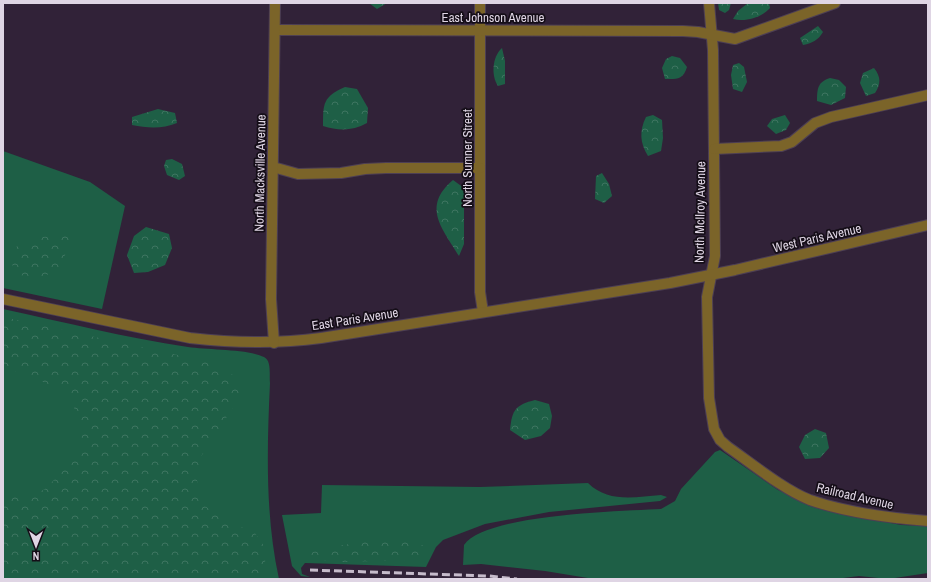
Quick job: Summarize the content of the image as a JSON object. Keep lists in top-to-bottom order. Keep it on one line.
{"streets":{"street":["East Johnson Avenue","North Sumner Street","North Macksville Avenue","North McIlroy Avenue","West Paris Avenue","East Paris Avenue","Railroad Avenue"]},"crossings":[["East Johnson Avenue","North Sumner Street"],["East Johnson Avenue","North Macksville Avenue"],["East Johnson Avenue","North McIlroy Avenue"],["North Sumner Street","East Paris Avenue"],["North Macksville Avenue","East Paris Avenue"],["North McIlroy Avenue","West Paris Avenue"],["North McIlroy Avenue","East Paris Avenue"],["North McIlroy Avenue","Railroad Avenue"],["West Paris Avenue","East Paris Avenue"]],"north":"bottom"}
